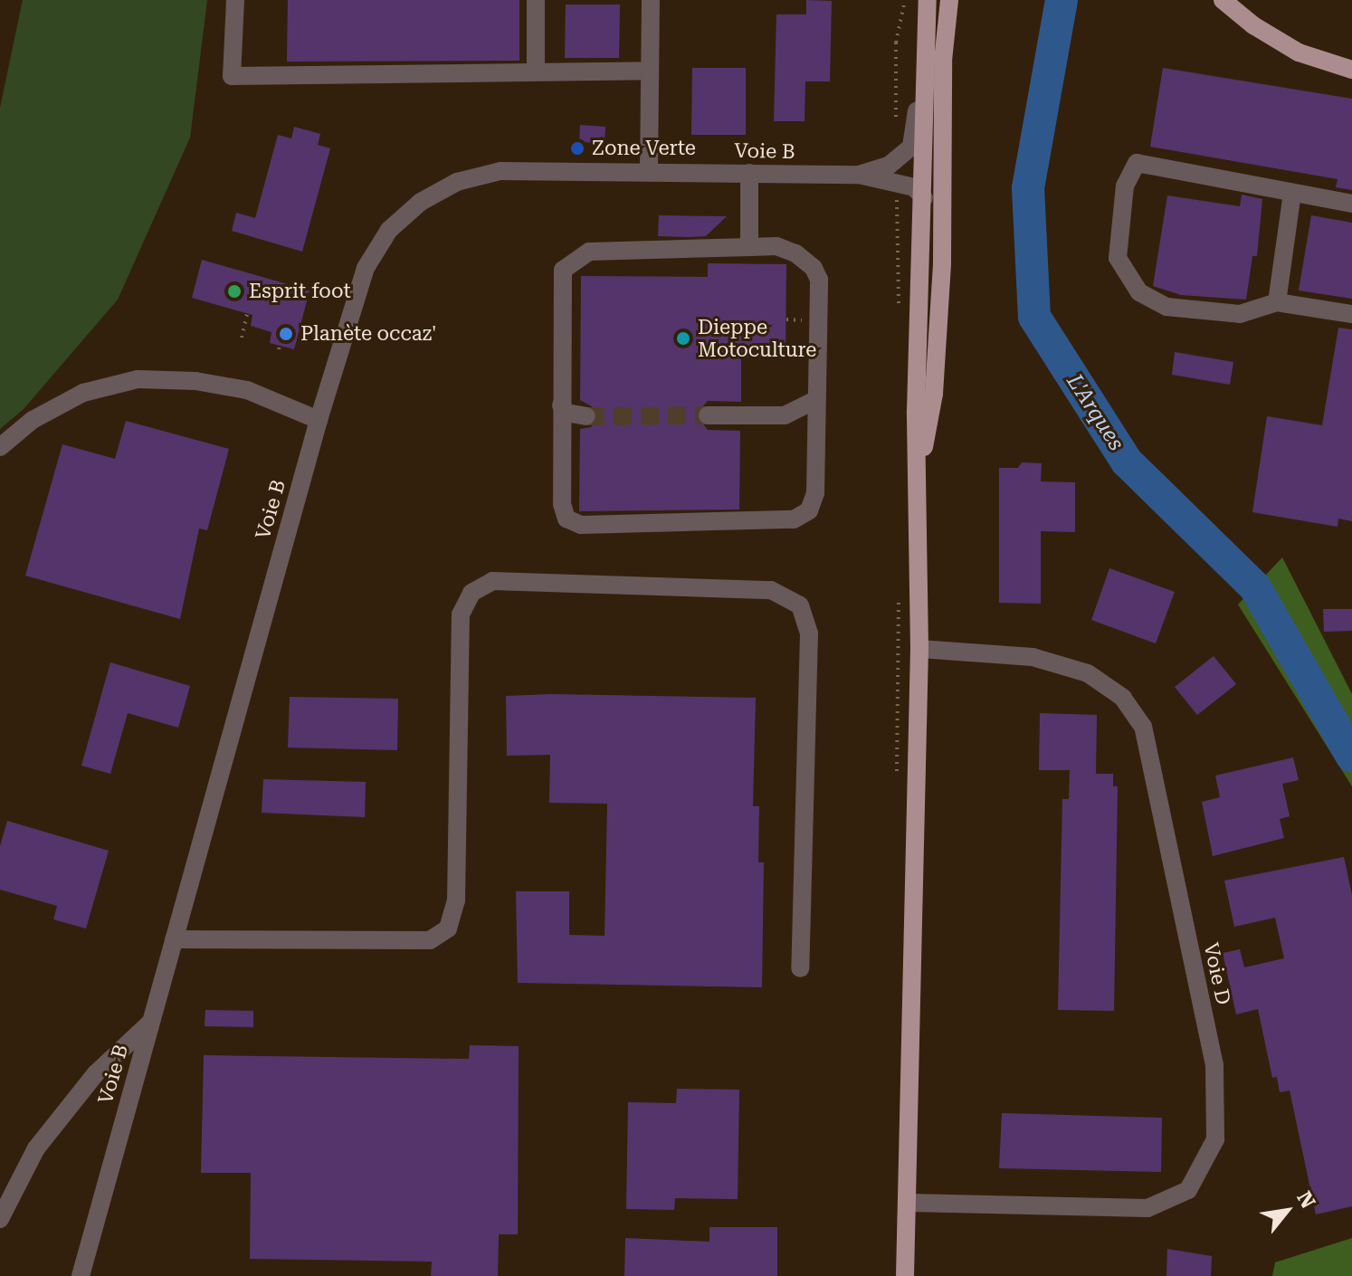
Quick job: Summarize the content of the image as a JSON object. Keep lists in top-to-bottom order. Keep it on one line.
{"streets":{"lane":["Voie B","Voie D"]},"water":["L'Arques"],"places":["Zone Verte","Esprit foot","Planète occaz'","Dieppe Motoculture"],"north":"top right"}
